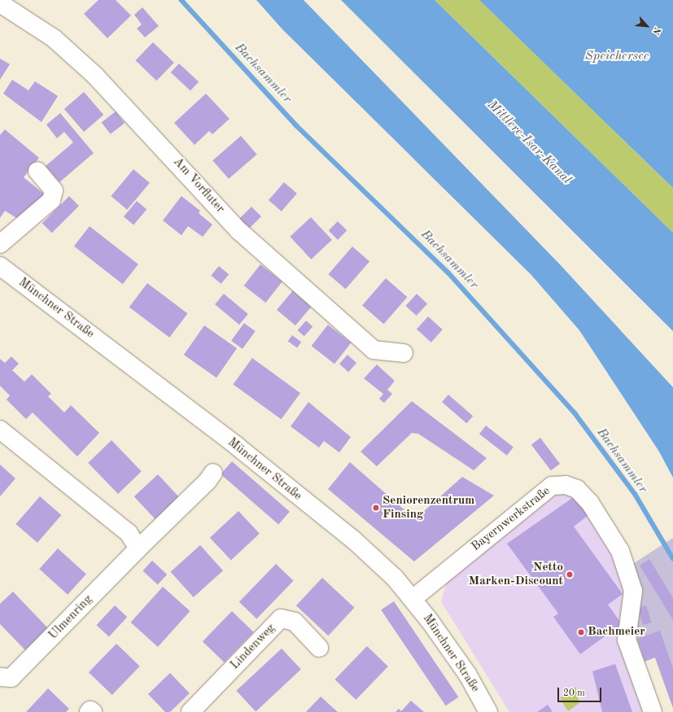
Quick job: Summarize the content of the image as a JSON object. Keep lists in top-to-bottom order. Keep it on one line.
{"streets":{"street":["Am Vorfluter","Münchner Straße","Bayernwerkstraße","Ulmenring","Lindenweg"]},"crossings":[["Münchner Straße","Bayernwerkstraße"]],"water":["Speichersee","Bachsammler","Mittlere-Isar-Kanal"],"places":["Seniorenzentrum Finsing","Netto Marken-Discount","Bachmeier"],"scale_bar":"20 m","north":"bottom right"}
